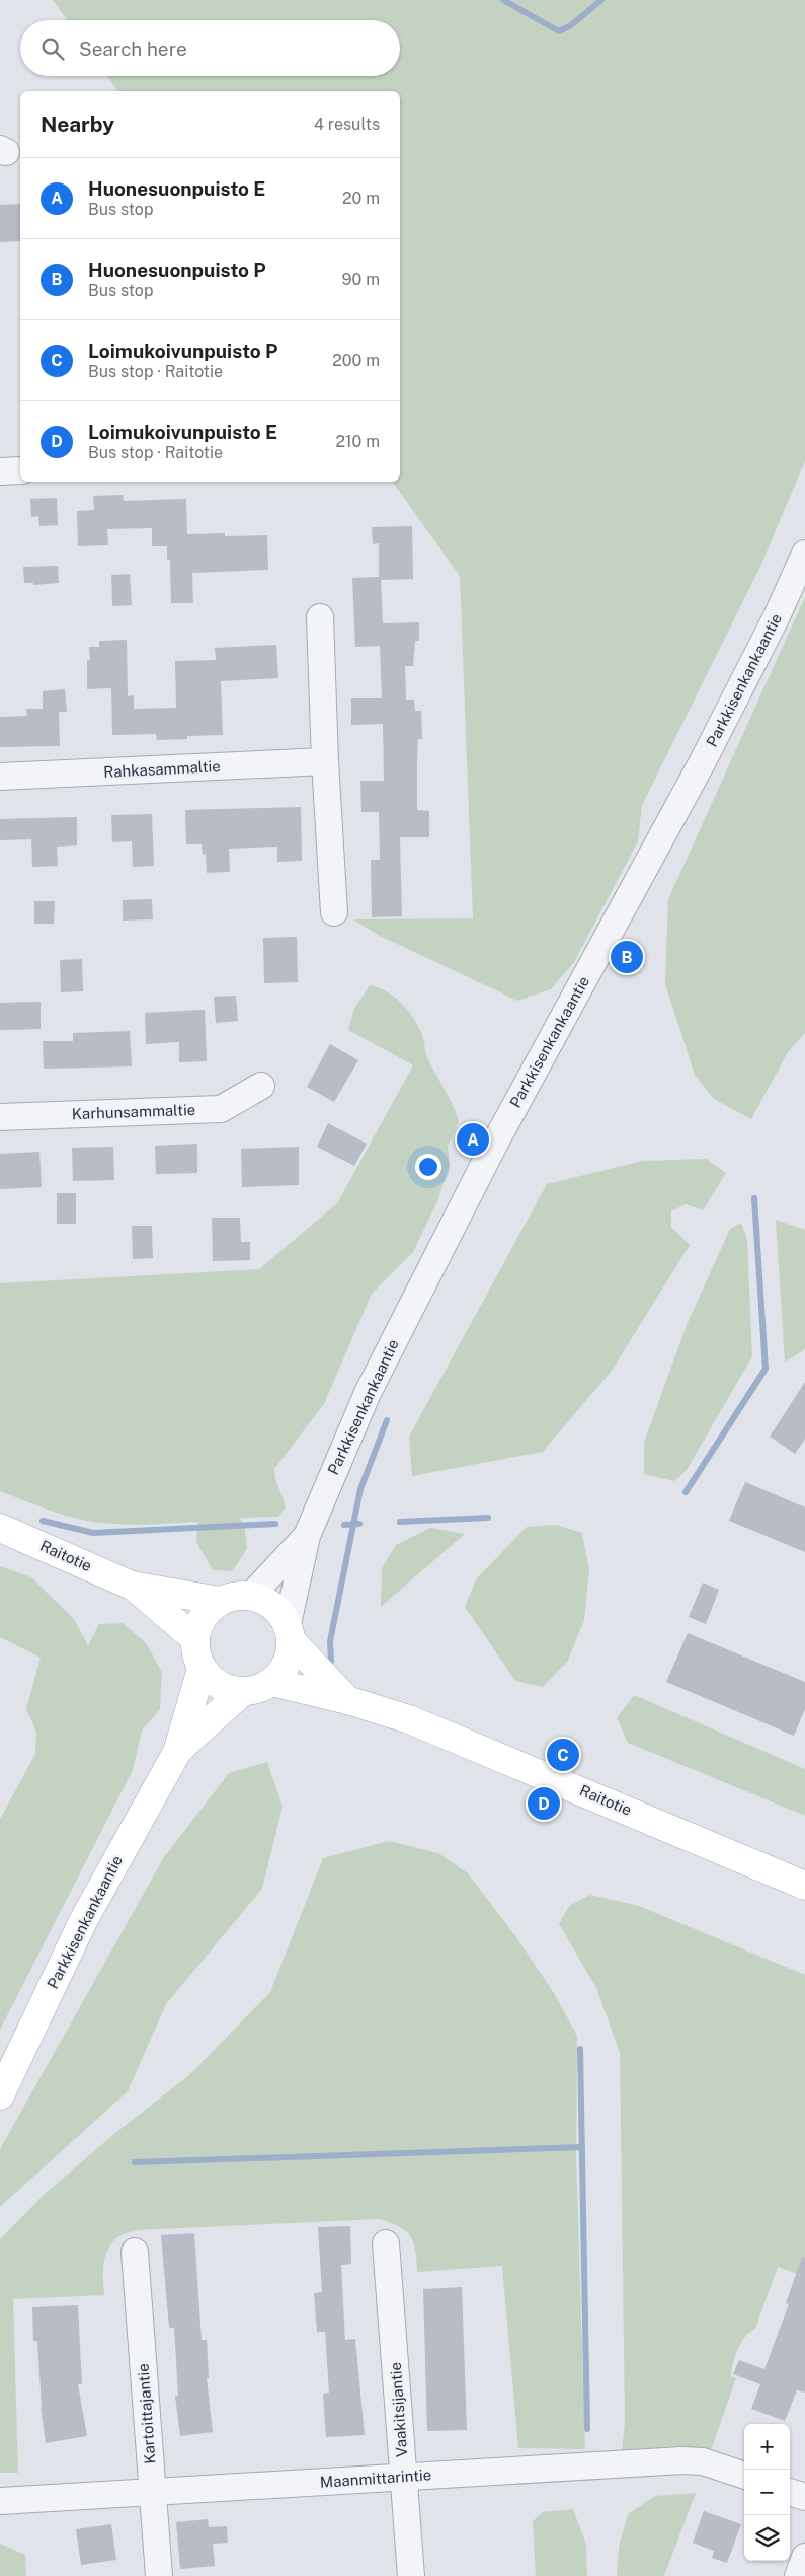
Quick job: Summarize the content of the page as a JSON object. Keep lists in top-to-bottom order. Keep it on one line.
{"streets":{"main road":["Parkkisenkankaantie","Raitotie"],"street":["Rahkasammaltie","Karhunsammaltie","Vaakitsijantie","Kartoittajantie","Maanmittarintie"]},"crossings":[["Parkkisenkankaantie","Raitotie"],["Vaakitsijantie","Maanmittarintie"],["Kartoittajantie","Maanmittarintie"]],"page":{"search":"Search here","heading":["Nearby","4 results"],"list":[{"mark":"A","name":"Huonesuonpuisto E","note":"Bus stop","value":"20 m"},{"mark":"B","name":"Huonesuonpuisto P","note":"Bus stop","value":"90 m"},{"mark":"C","name":"Loimukoivunpuisto P","note":"Bus stop · Raitotie","value":"200 m"},{"mark":"D","name":"Loimukoivunpuisto E","note":"Bus stop · Raitotie","value":"210 m"}],"pins":["B","A","C","D"],"map_buttons":["+","−"]}}
